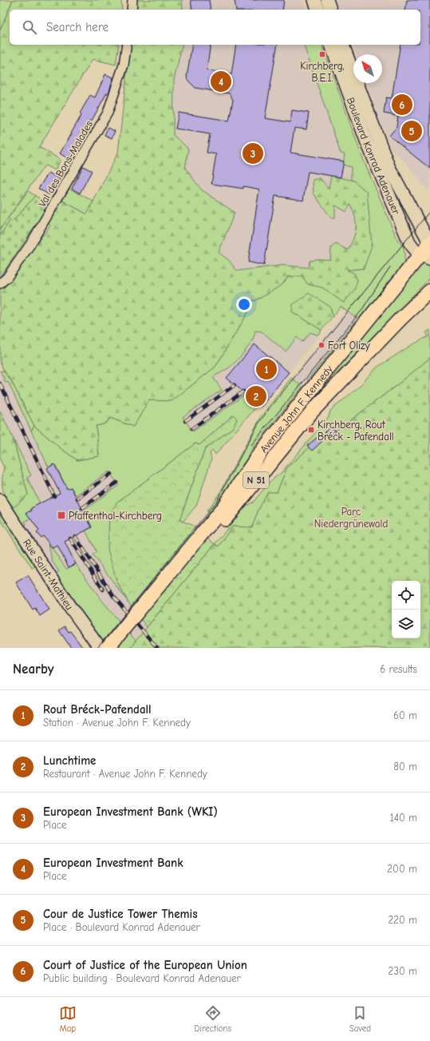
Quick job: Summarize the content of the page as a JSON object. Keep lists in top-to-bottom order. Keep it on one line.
{"streets":{"main road":["Boulevard Konrad Adenauer","Avenue John F. Kennedy","N 51","Rue Saint-Mathieu"],"street":["Val des Bons-Malades"]},"crossings":[["Boulevard Konrad Adenauer","Avenue John F. Kennedy"],["Avenue John F. Kennedy","N 51"]],"parks":["Parc Niedergrünewald"],"places":{"transit":["Kirchberg, B.E.I.","Kirchberg, Rout Bréck - Pafendall","Pfaffenthal-Kirchberg"],"other":["Fort Olizy"]},"north":"top left","page":{"search":"Search here","pins":["4","6","5","3","1","2"],"heading":["Nearby","6 results"],"list":[{"mark":"1","name":"Rout Bréck-Pafendall","note":"Station · Avenue John F. Kennedy","value":"60 m"},{"mark":"2","name":"Lunchtime","note":"Restaurant · Avenue John F. Kennedy","value":"80 m"},{"mark":"3","name":"European Investment Bank (WKI)","note":"Place","value":"140 m"},{"mark":"4","name":"European Investment Bank","note":"Place","value":"200 m"},{"mark":"5","name":"Cour de Justice Tower Themis","note":"Place · Boulevard Konrad Adenauer","value":"220 m"},{"mark":"6","name":"Court of Justice of the European Union","note":"Public building · Boulevard Konrad Adenauer","value":"230 m"}],"nav":["Map","Directions","Saved"]}}
